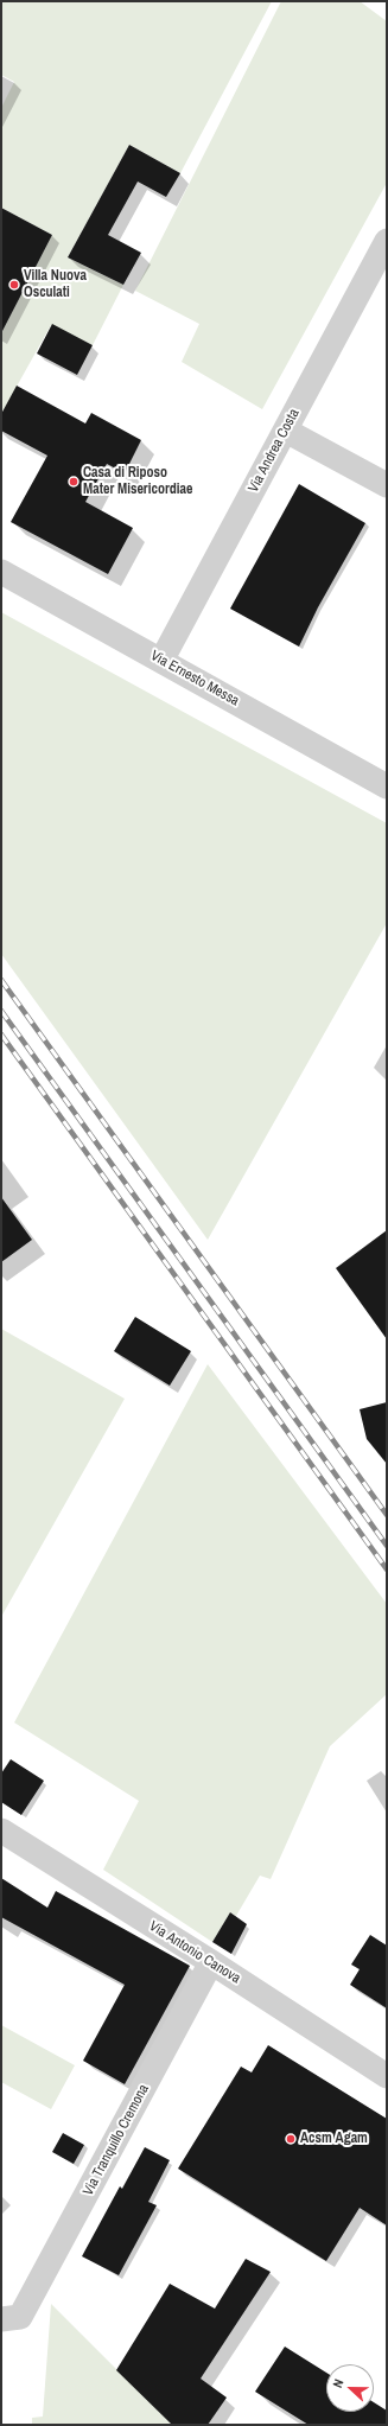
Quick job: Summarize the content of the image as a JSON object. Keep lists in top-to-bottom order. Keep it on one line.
{"streets":{"street":["Via Andrea Costa","Via Ernesto Messa","Via Antonio Canova","Via Tranquillo Cremona"]},"crossings":[["Via Andrea Costa","Via Ernesto Messa"],["Via Antonio Canova","Via Tranquillo Cremona"]],"places":["Villa Nuova Osculati","Casa di Riposo Mater Misericordiae","Acsm Agam"],"north":"left"}
